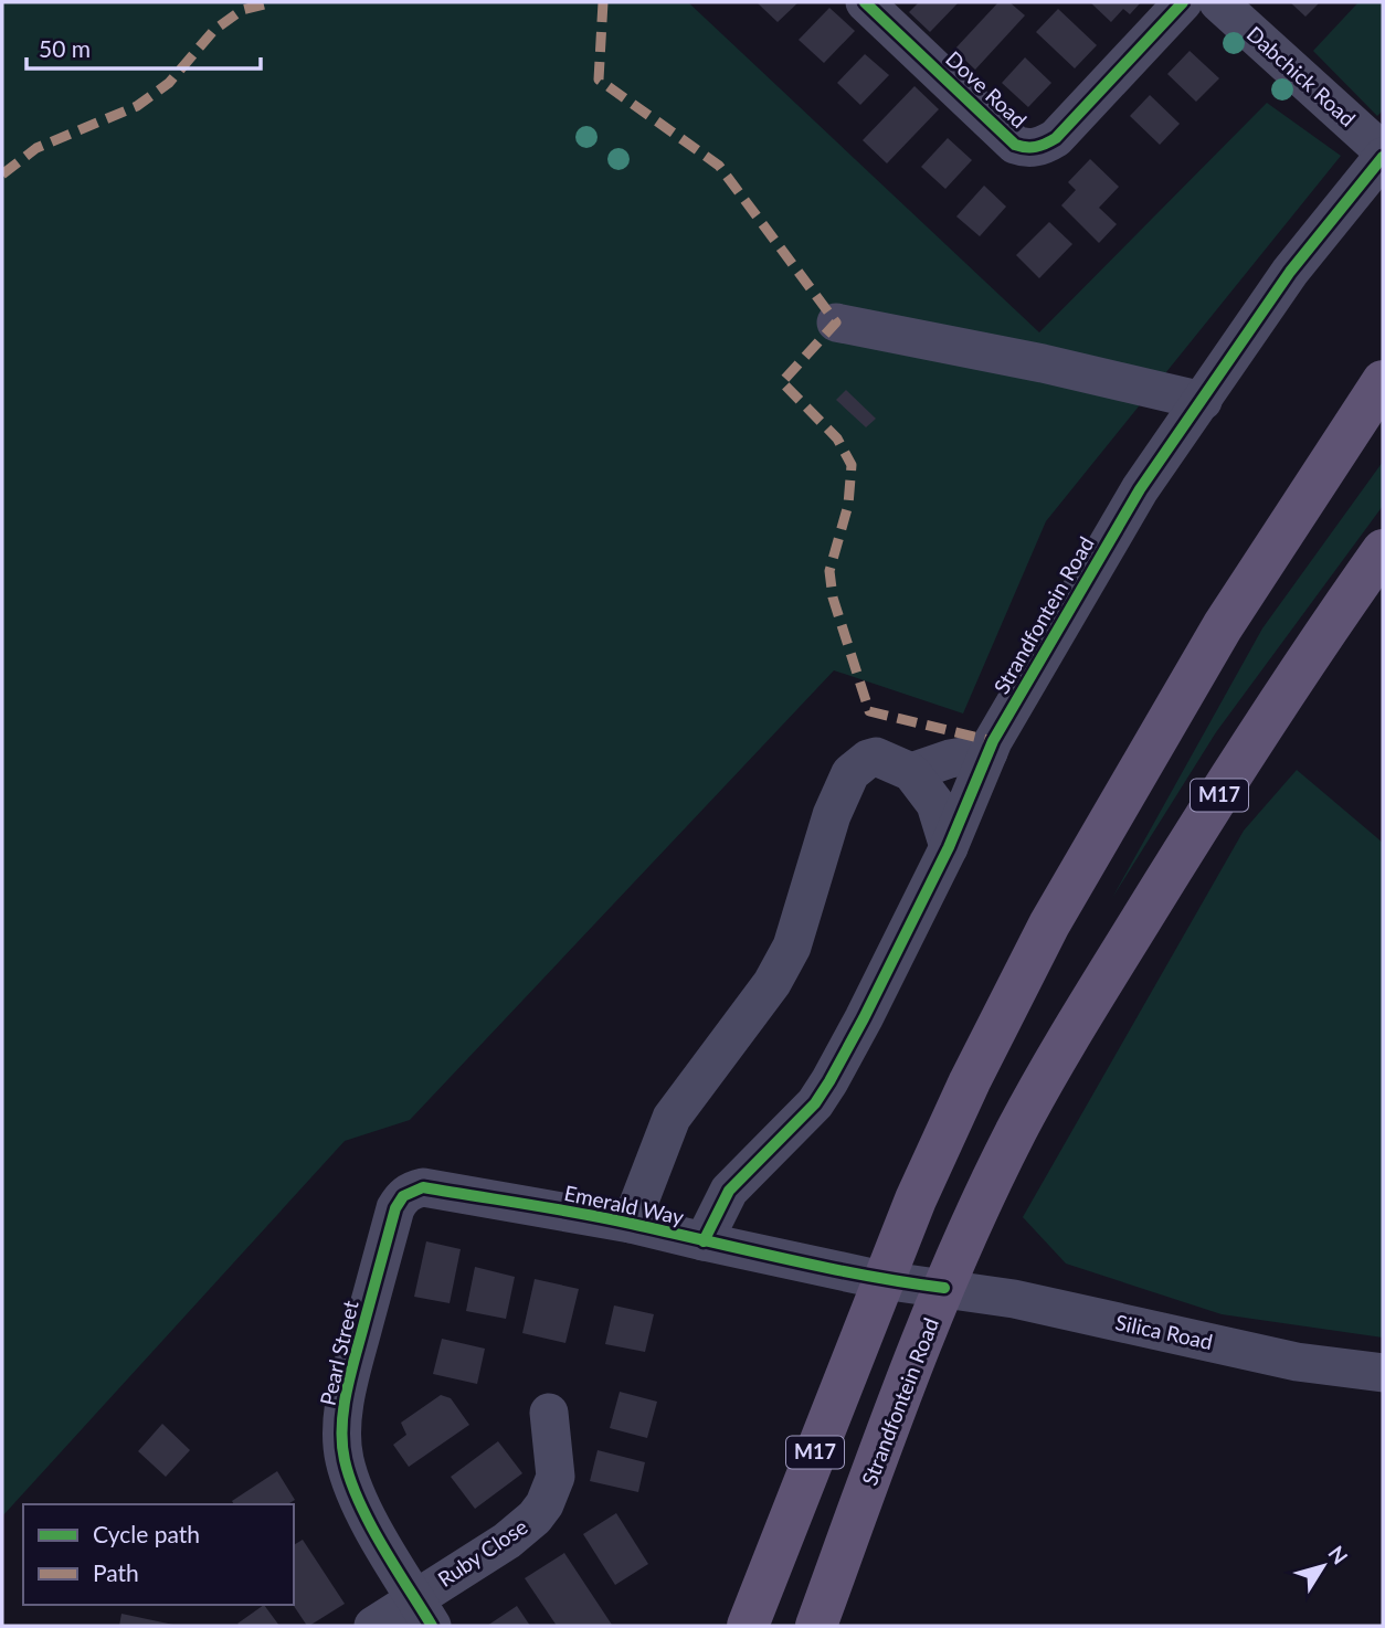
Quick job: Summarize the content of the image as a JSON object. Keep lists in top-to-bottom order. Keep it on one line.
{"streets":{"main road":["Strandfontein Road","M17"],"street":["Dabchick Road","Dove Road","Emerald Way","Silica Road","Pearl Street","Ruby Close"]},"crossings":[["Dabchick Road","Strandfontein Road"],["Strandfontein Road","Emerald Way"],["Strandfontein Road","Silica Road"],["M17","Emerald Way"],["Emerald Way","Silica Road"],["Emerald Way","Pearl Street"],["Pearl Street","Ruby Close"]],"legend":["Cycle path","Path"],"scale_bar":"50 m","north":"top right"}
